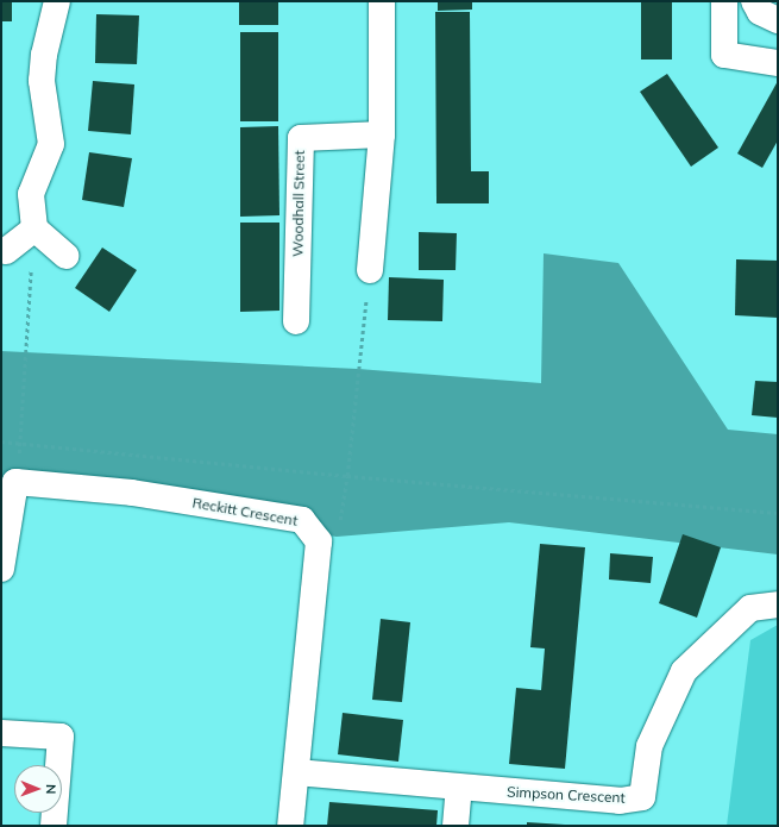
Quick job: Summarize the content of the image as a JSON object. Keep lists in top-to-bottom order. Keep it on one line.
{"streets":{"street":["Woodhall Street","Reckitt Crescent","Simpson Crescent"]},"north":"right"}
